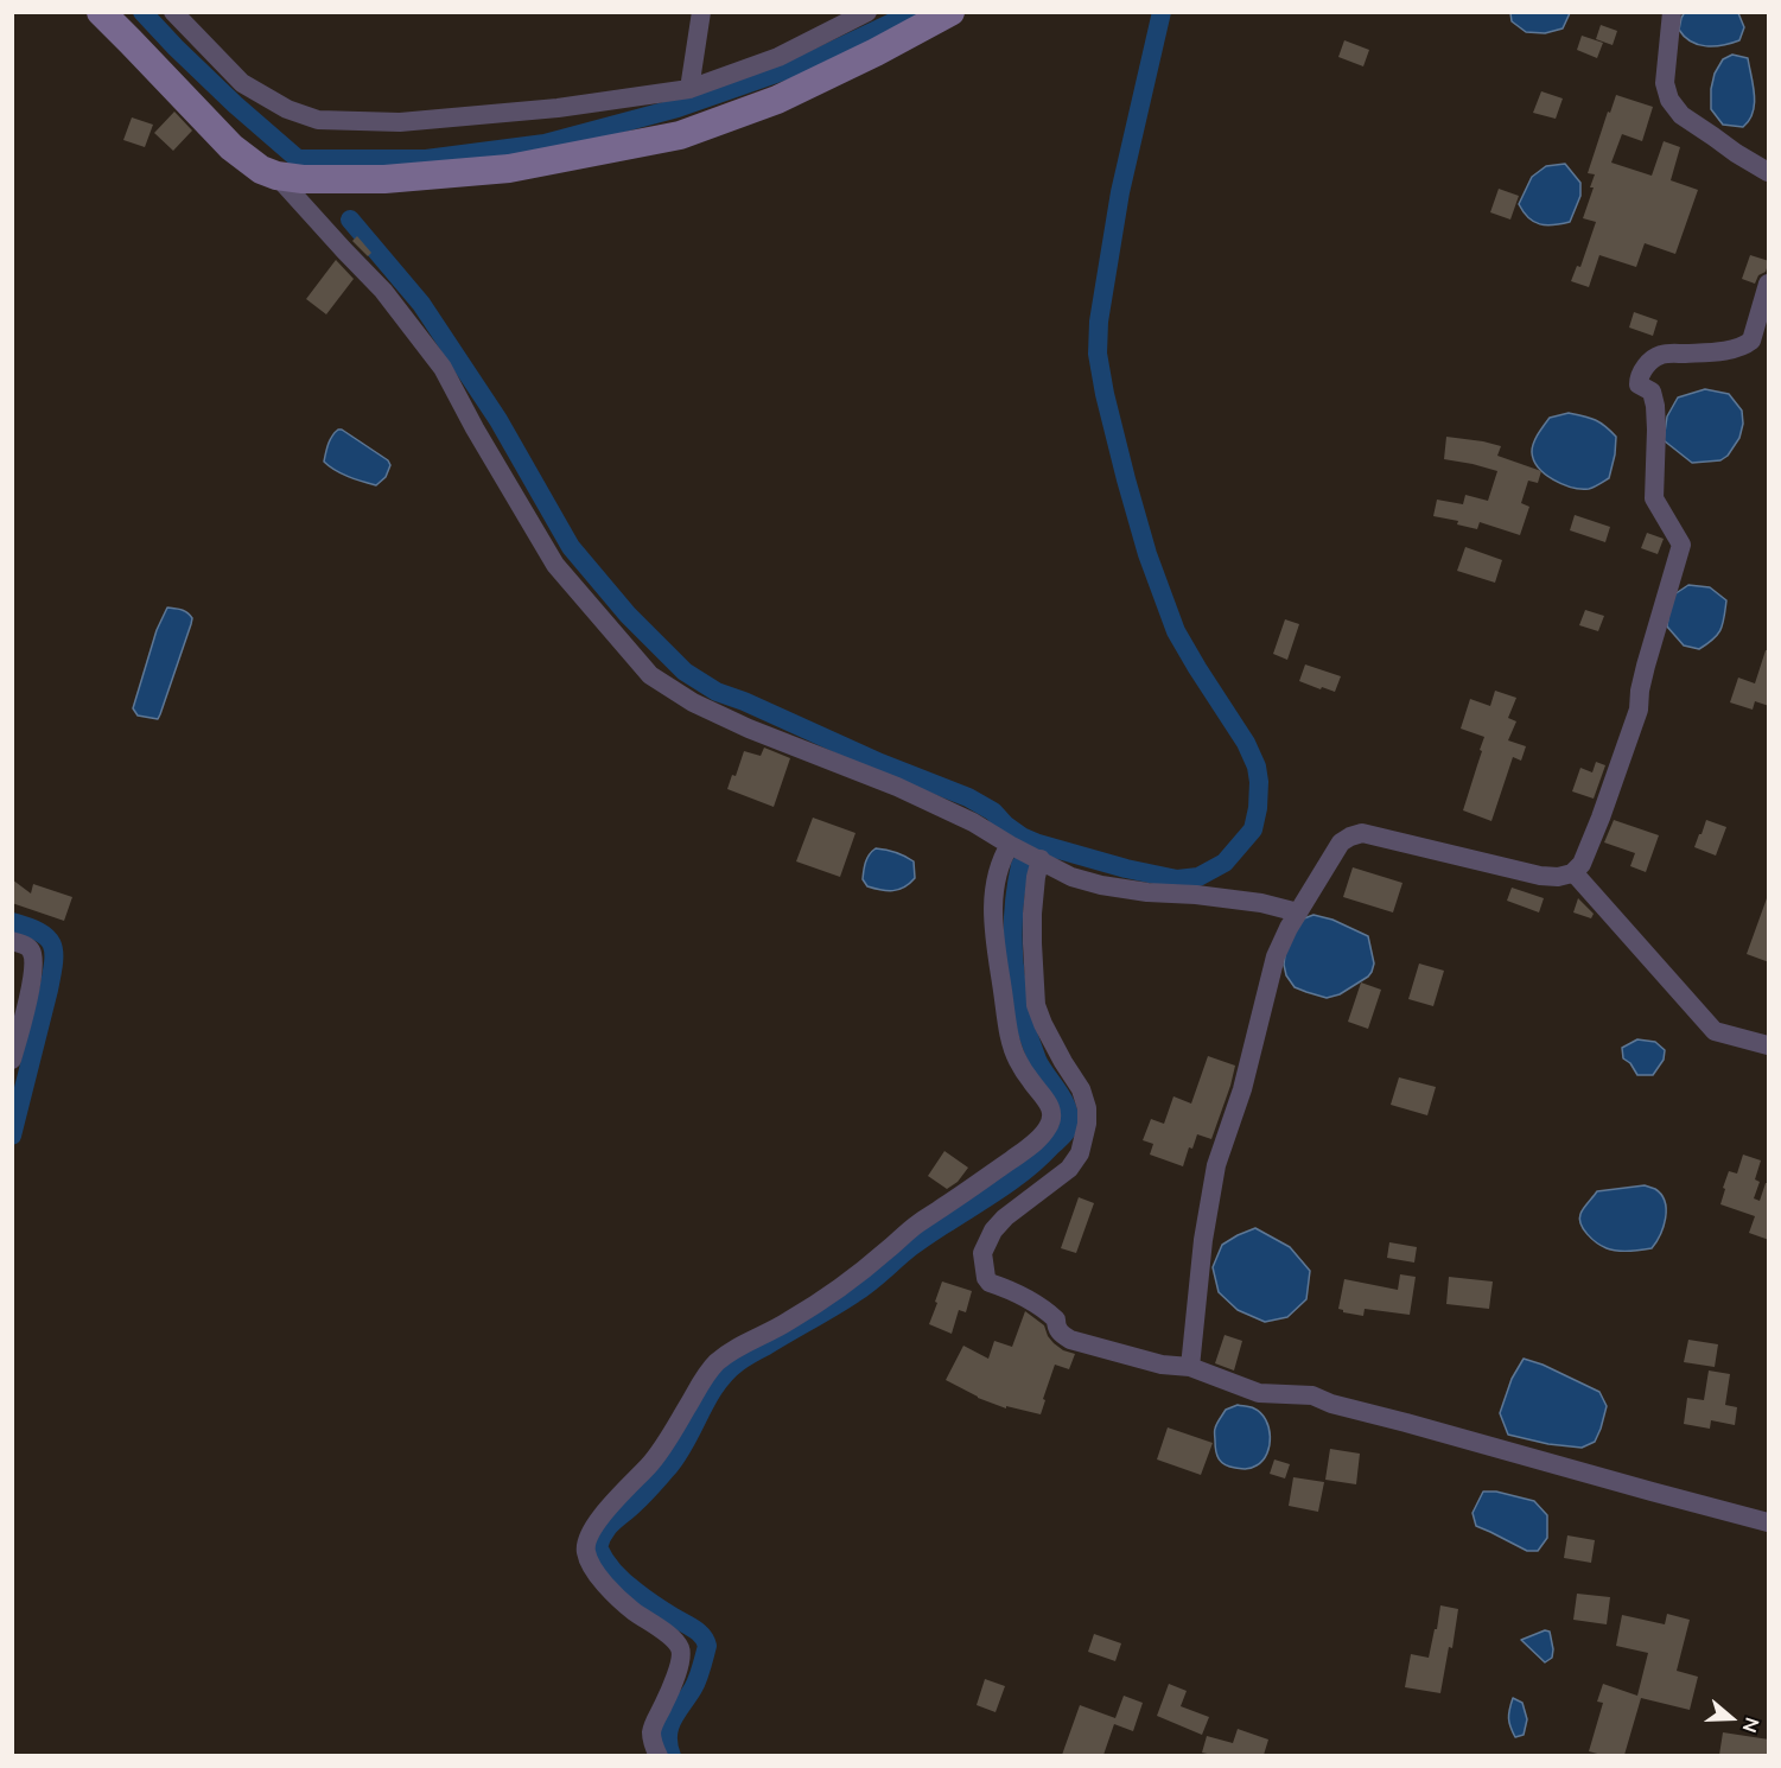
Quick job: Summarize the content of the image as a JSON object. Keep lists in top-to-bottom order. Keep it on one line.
{"north":"right"}
